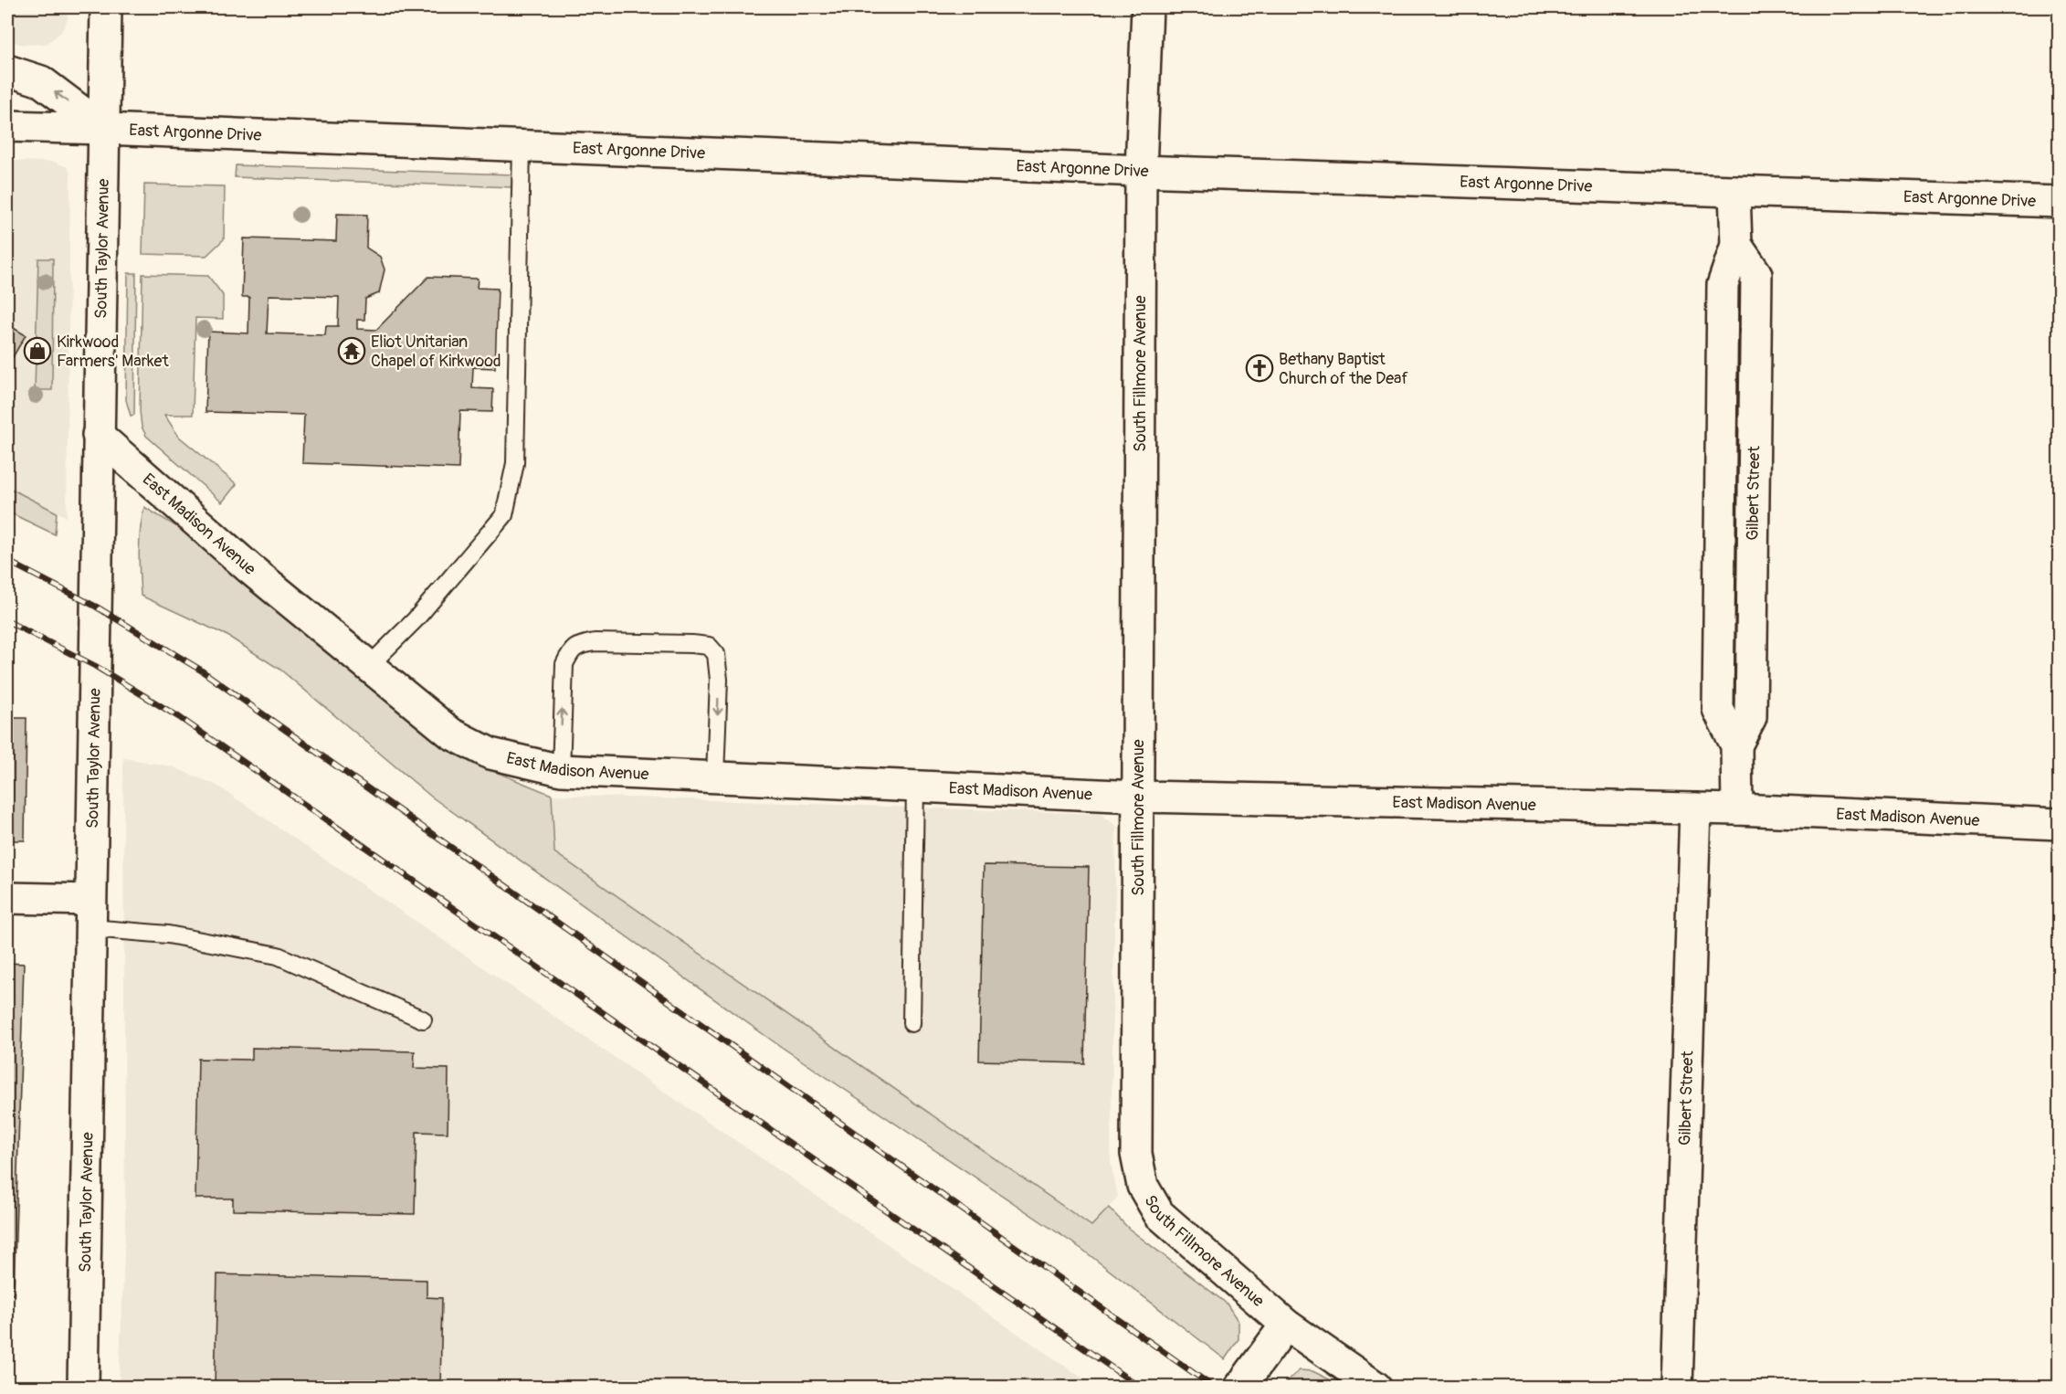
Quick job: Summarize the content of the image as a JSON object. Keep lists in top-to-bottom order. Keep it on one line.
{"streets":{"street":["East Argonne Drive","South Taylor Avenue","South Fillmore Avenue","Gilbert Street","East Madison Avenue"]},"crossings":[["East Argonne Drive","South Taylor Avenue"],["East Argonne Drive","South Fillmore Avenue"],["East Argonne Drive","Gilbert Street"],["South Taylor Avenue","East Madison Avenue"],["South Fillmore Avenue","East Madison Avenue"],["Gilbert Street","East Madison Avenue"]],"places":{"shop":["Kirkwood Farmers' Market"],"temple":["Eliot Unitarian Chapel of Kirkwood"],"church":["Bethany Baptist Church of the Deaf"]}}
